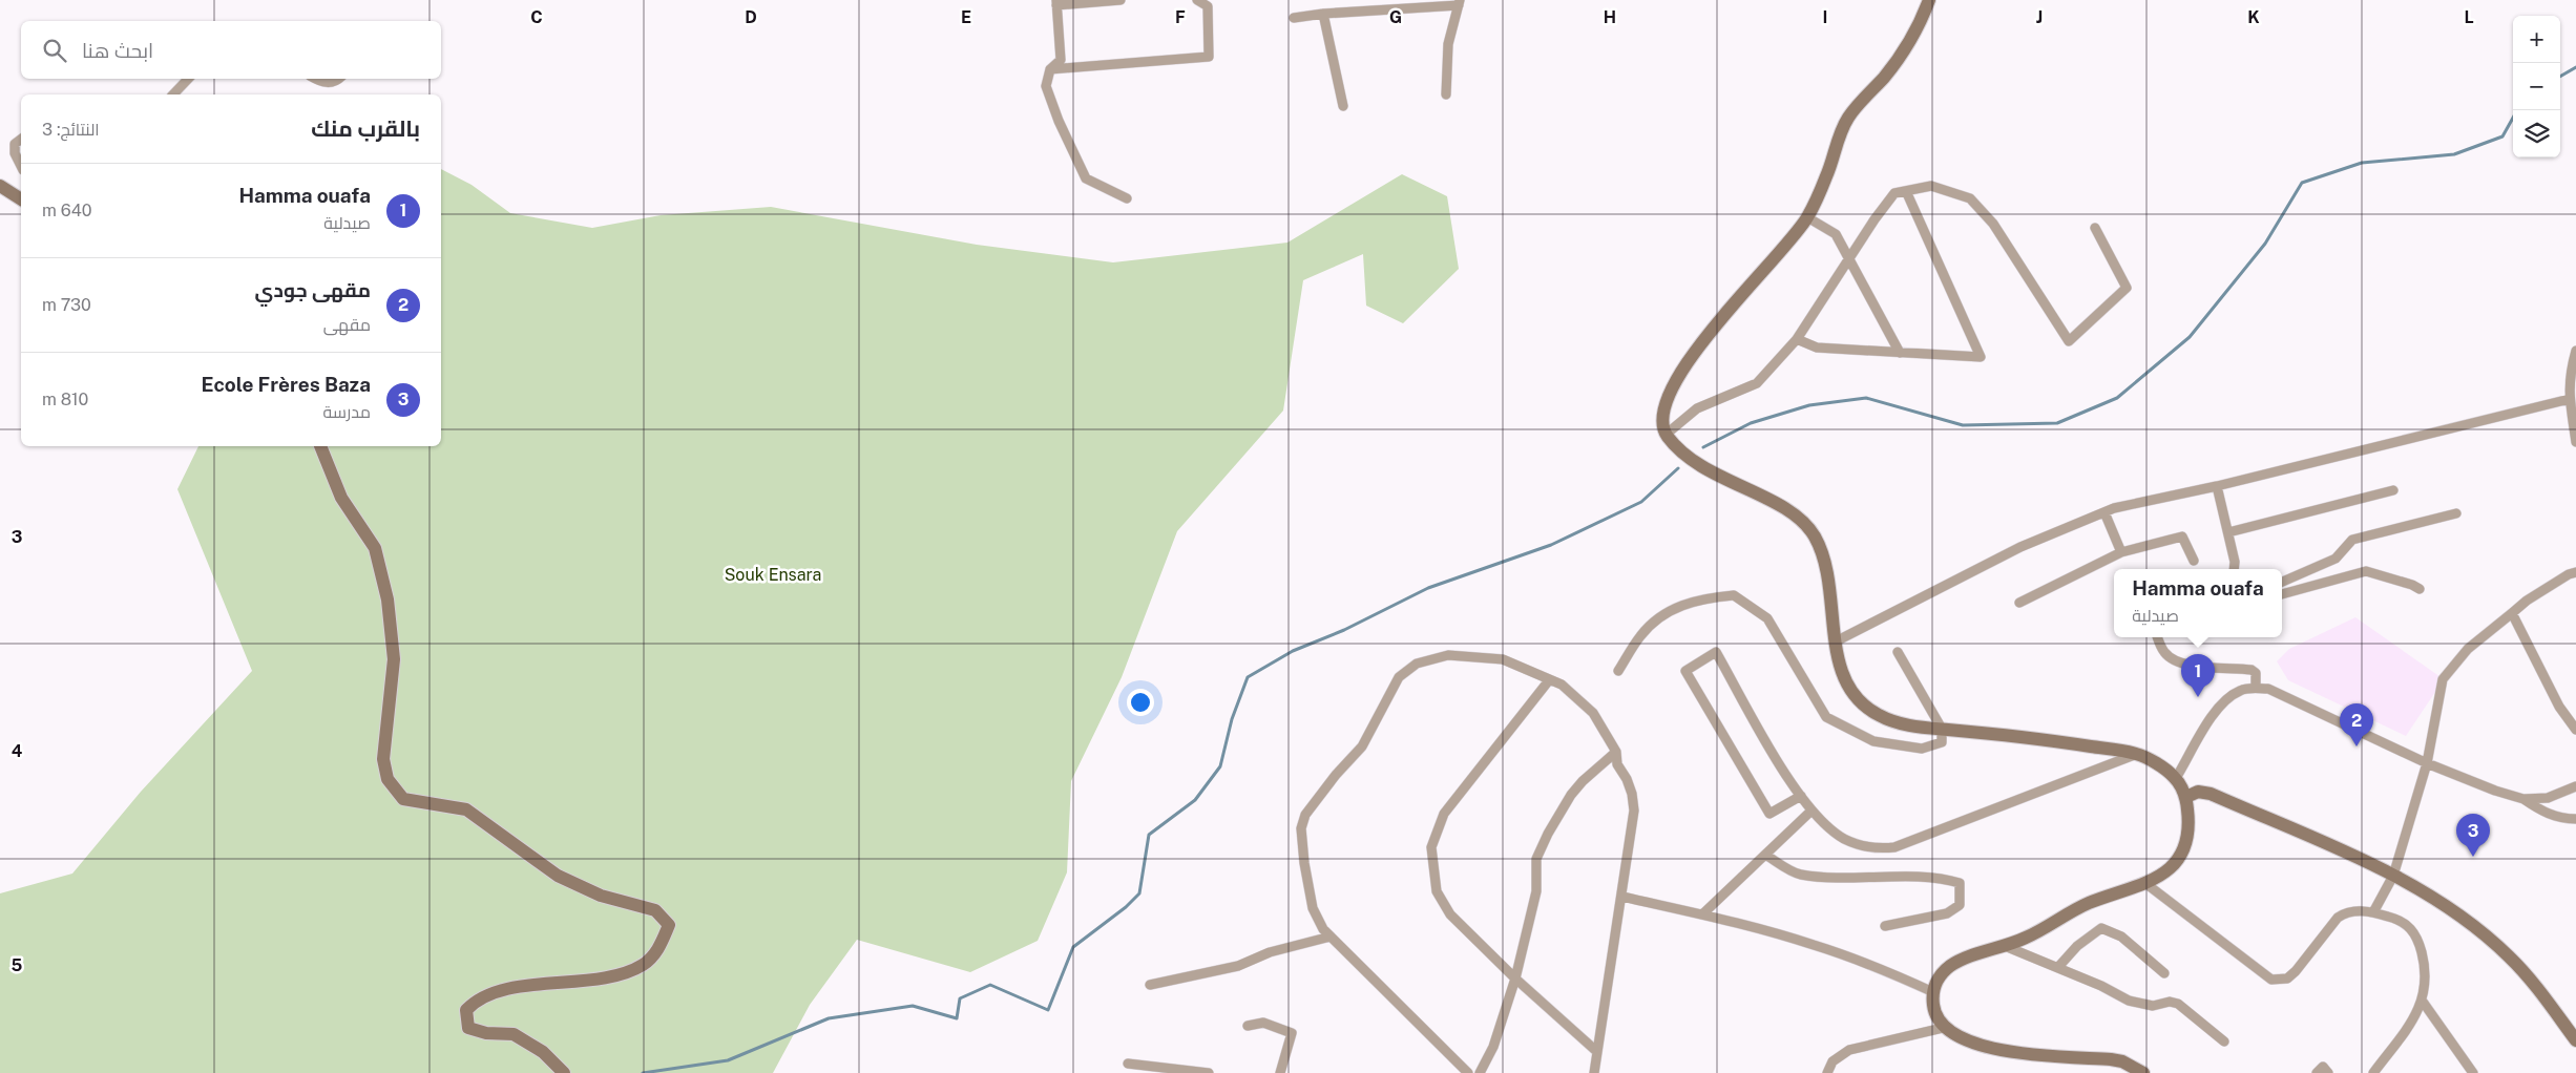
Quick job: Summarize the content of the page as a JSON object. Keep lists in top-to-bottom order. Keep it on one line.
{"parks":["Souk Ensara"],"page":{"map_buttons":["+","−"],"search":"ابحث هنا","heading":["بالقرب منك","النتائج: 3"],"list":[{"mark":"1","name":"Hamma ouafa","note":"صيدلية","value":"640 m"},{"mark":"2","name":"مقهى جودي","note":"مقهى","value":"730 m"},{"mark":"3","name":"Ecole Frères Baza","note":"مدرسة","value":"810 m"}],"popup":["Hamma ouafa","صيدلية"],"pins":["1","2","3"]},"grid":{"columns":["C","D","E","F","G","H","I","J","K","L"],"rows":["3","4","5"]}}
